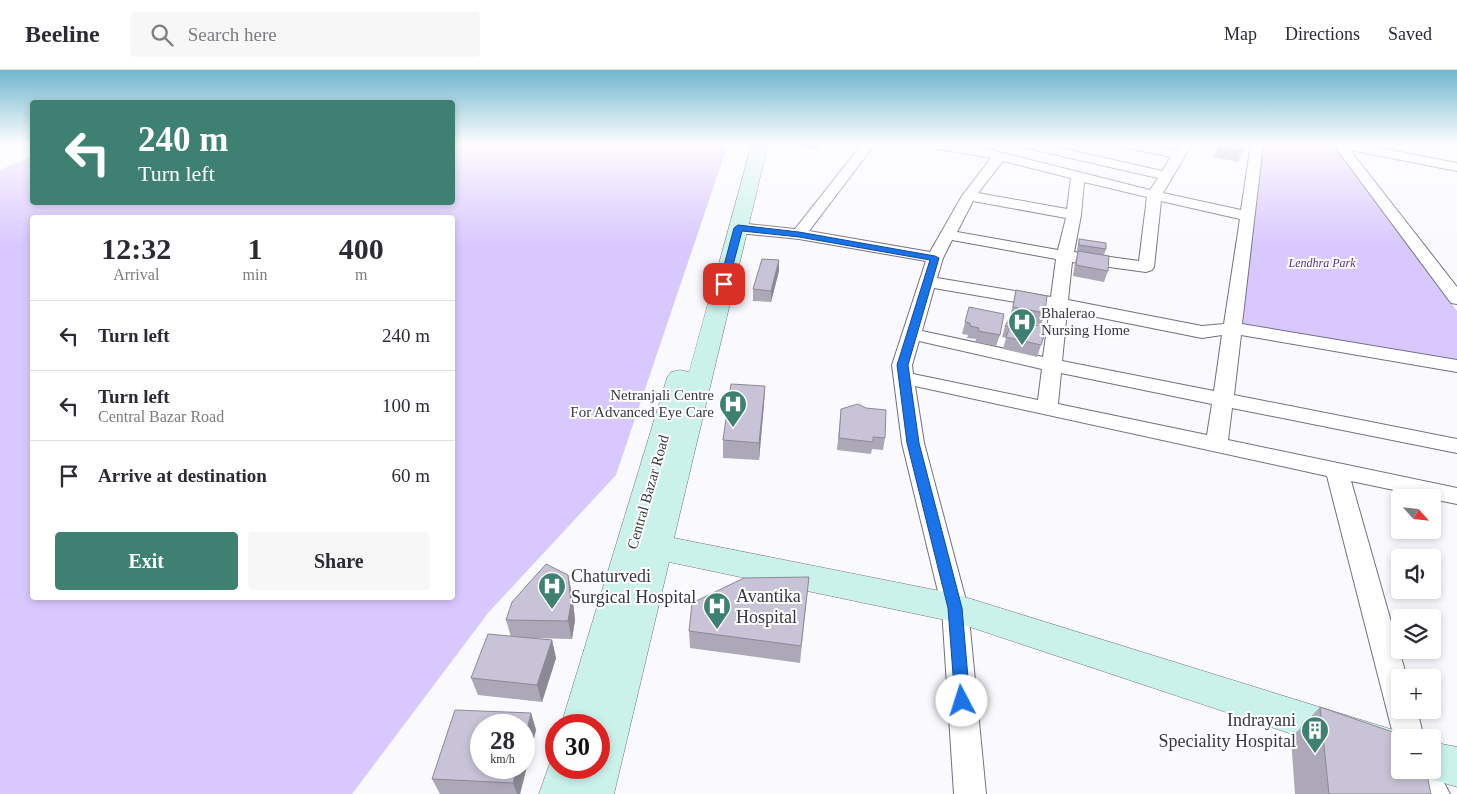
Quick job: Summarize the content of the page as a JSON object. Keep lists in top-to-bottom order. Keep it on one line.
{"streets":{"main road":["Central Bazar Road"]},"parks":["Lendhra Park"],"places":{"hospital":["Bhalerao Nursing Home","Netranjali Centre For Advanced Eye Care","Chaturvedi Surgical Hospital","Avantika Hospital"],"building":["Indrayani Speciality Hospital"]},"north":"bottom right","page":{"header":"Beeline","search":"Search here","nav":["Map","Directions","Saved"],"turn":["240 m","Turn left"],"eta":["12:32","Arrival","1","min","400","m"],"list":[{"name":"Turn left","value":"240 m"},{"name":"Turn left","note":"Central Bazar Road","value":"100 m"},{"name":"Arrive at destination","value":"60 m"}],"map_buttons":["+","−"],"buttons":["Exit","Share"],"speed":"28 km/h","limit":"30"}}
